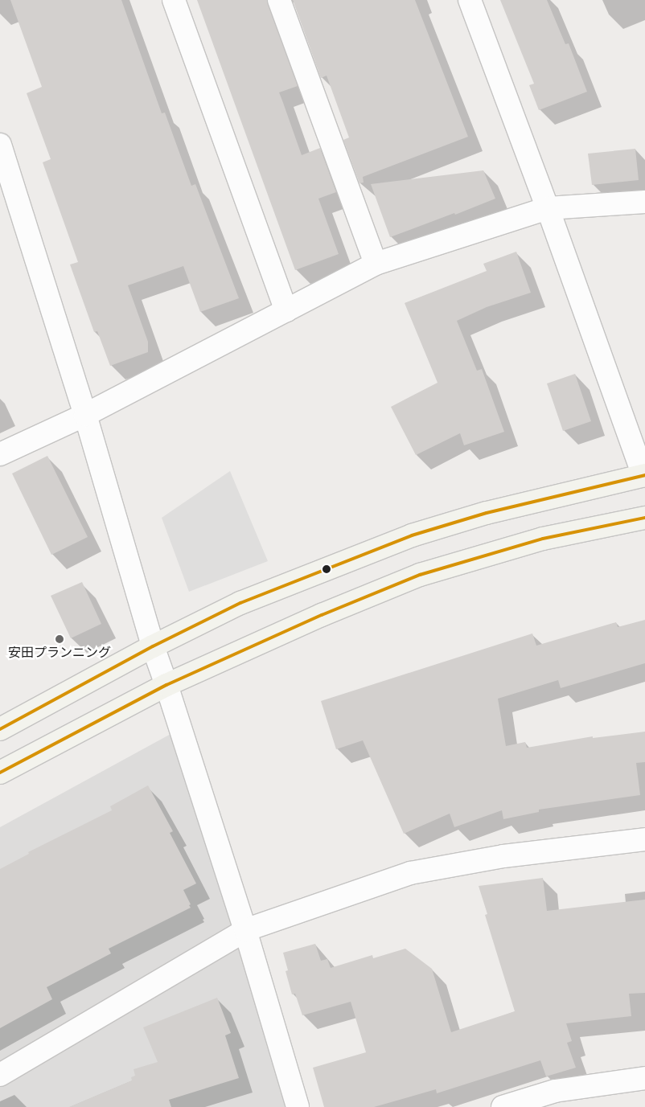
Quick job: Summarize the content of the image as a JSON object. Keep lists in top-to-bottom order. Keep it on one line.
{"places":["安田プランニング"]}
